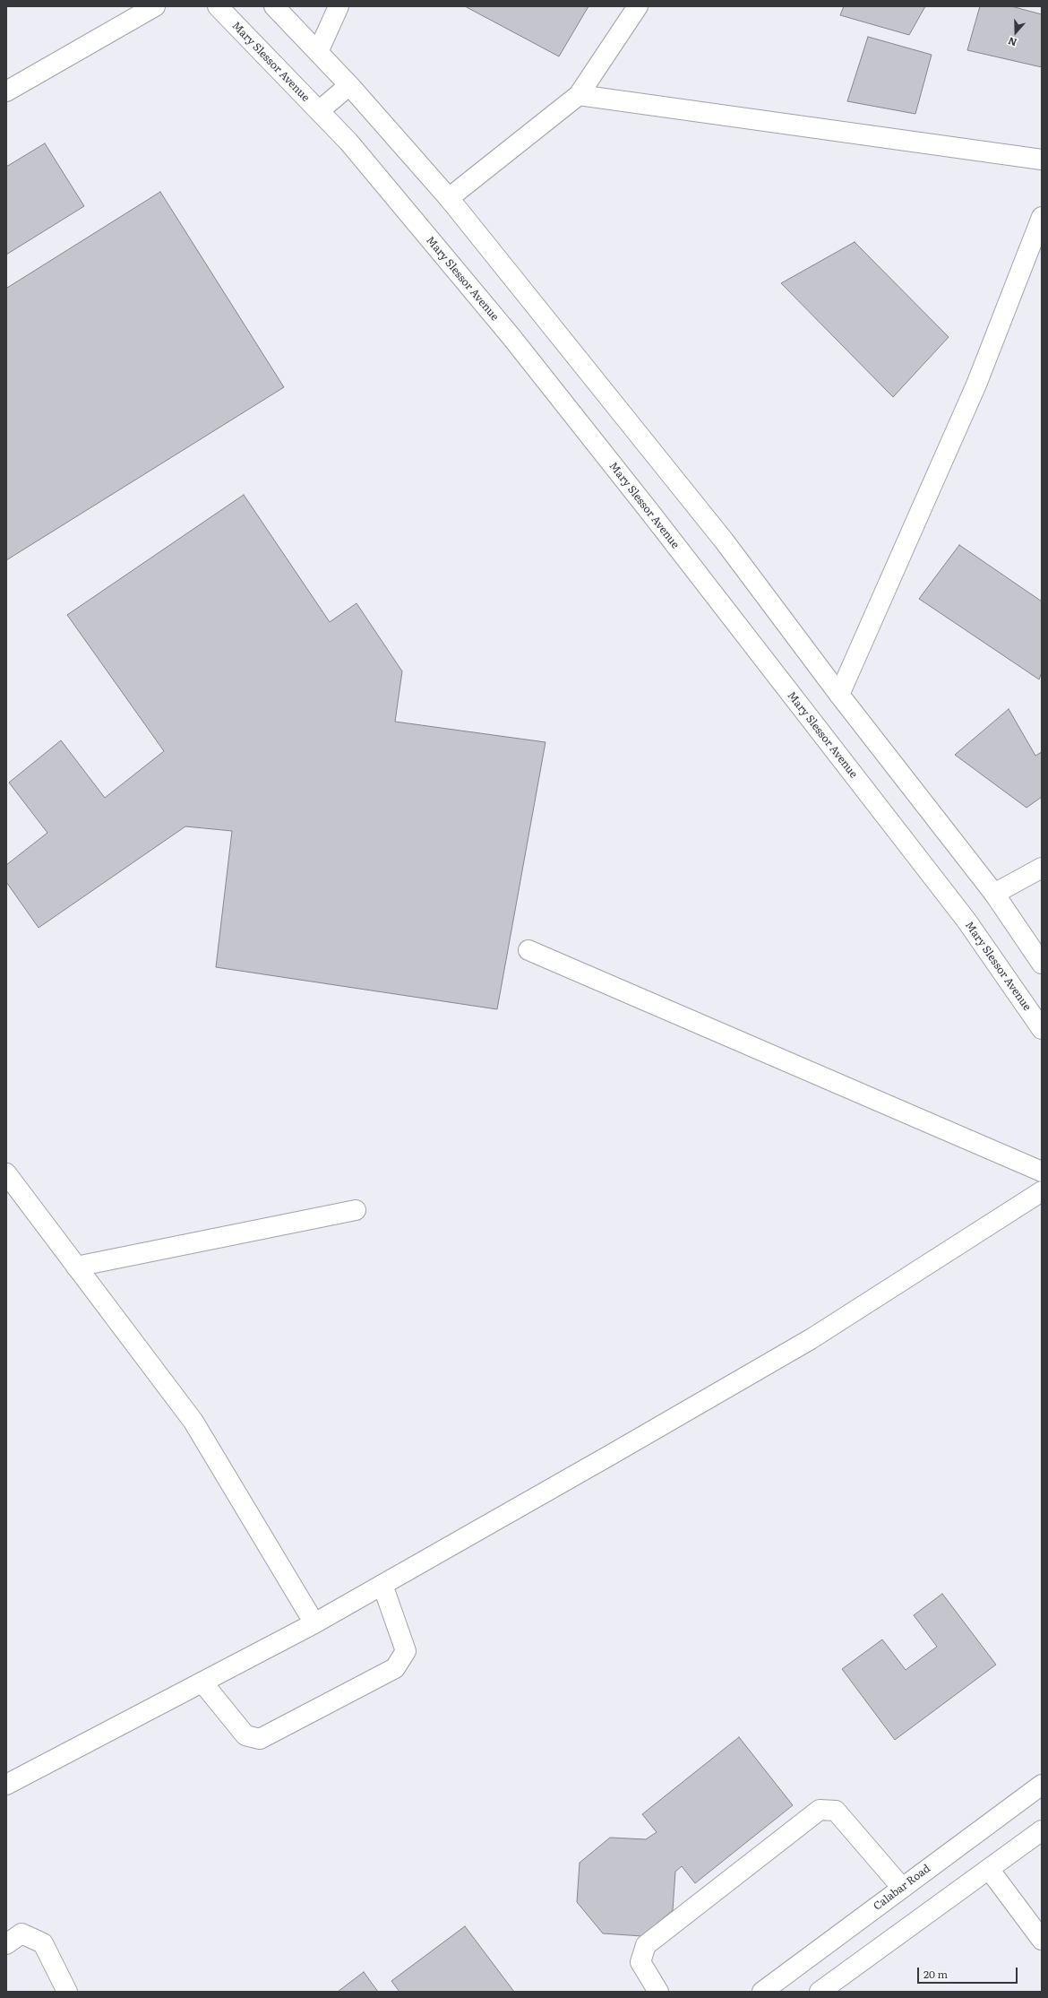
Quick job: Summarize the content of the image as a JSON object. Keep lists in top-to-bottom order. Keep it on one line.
{"streets":{"street":["Mary Slessor Avenue","Calabar Road"]},"scale_bar":"20 m","north":"bottom"}
